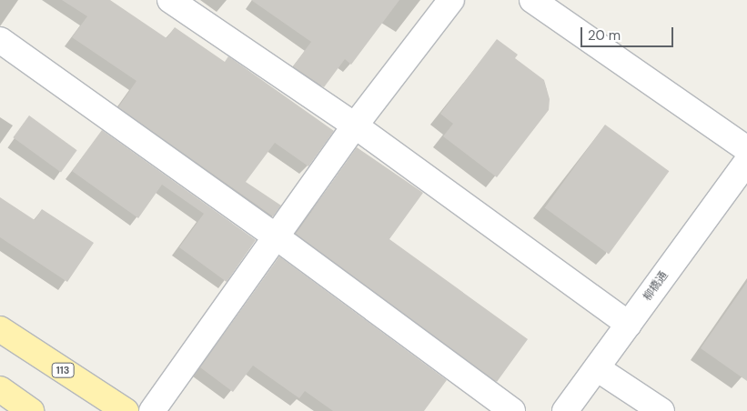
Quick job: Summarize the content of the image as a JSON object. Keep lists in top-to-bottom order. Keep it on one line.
{"streets":{"main road":["113"],"street":["柳橋通"]},"scale_bar":"20 m"}
